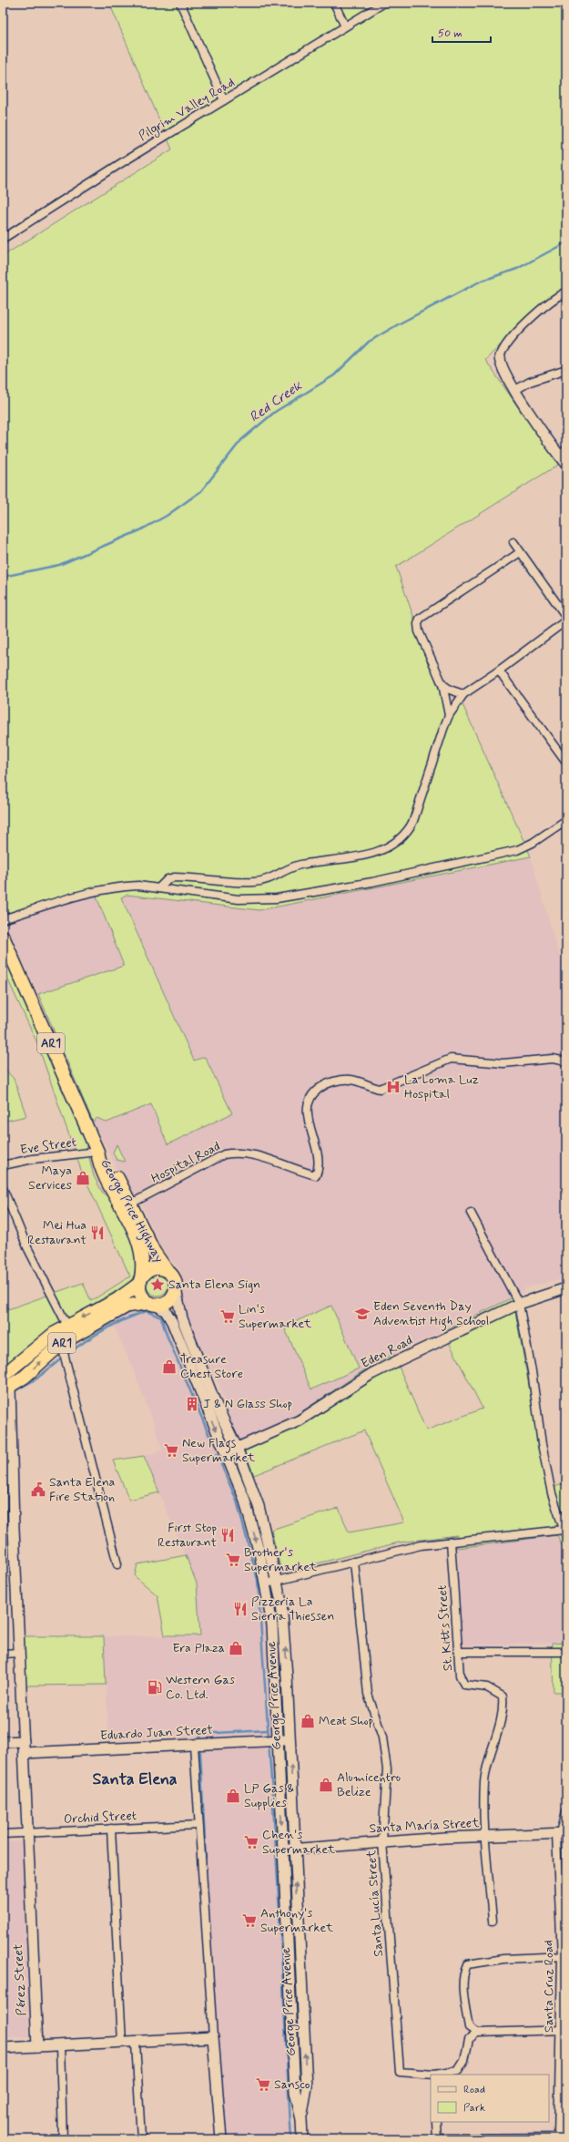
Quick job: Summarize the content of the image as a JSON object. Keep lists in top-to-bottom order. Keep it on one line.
{"streets":{"highway":["AR1","George Price Highway"],"street":["Pilgrim Valley Road","Eve Street","Hospital Road","Eden Road","St. Kitts Street","George Price Avenue","Eduardo Juan Street","Orchid Street","Santa María Street","Santa Lucía Street","Pérez Street","Santa Cruz Road"]},"crossings":[["AR1","George Price Highway"],["AR1","George Price Avenue"],["AR1","Pérez Street"],["Eve Street","George Price Highway"],["Hospital Road","George Price Highway"],["George Price Highway","George Price Avenue"],["Eden Road","George Price Avenue"],["St. Kitts Street","Santa María Street"],["George Price Avenue","Eduardo Juan Street"],["George Price Avenue","Santa María Street"],["Eduardo Juan Street","Pérez Street"],["Orchid Street","Pérez Street"],["Santa María Street","Santa Lucía Street"],["Santa María Street","Santa Cruz Road"]],"districts":["Santa Elena"],"water":["Red Creek"],"places":{"hospital":["La Loma Luz Hospital"],"shop":["Maya Services","Treasure Chest Store","Era Plaza","Meat Shop","Alumicentro Belize","LP Gas & Supplies"],"restaurant":["Mei Hua Restaurant","First Stop Restaurant","Pizzeria La Sierra Thiessen"],"place":["Santa Elena Sign"],"school or university":["Eden Seventh Day Adventist High School"],"supermarket":["Lin's Supermarket","New Flags Supermarket","Brother's Supermarket","Chen's Supermarket","Anthony's Supermarket","Sansco"],"building":["J & N Glass Shop"],"public building":["Santa Elena Fire Station"],"fuel station":["Western Gas Co. Ltd."]},"legend":["Road","Park"],"scale_bar":"50 m"}
